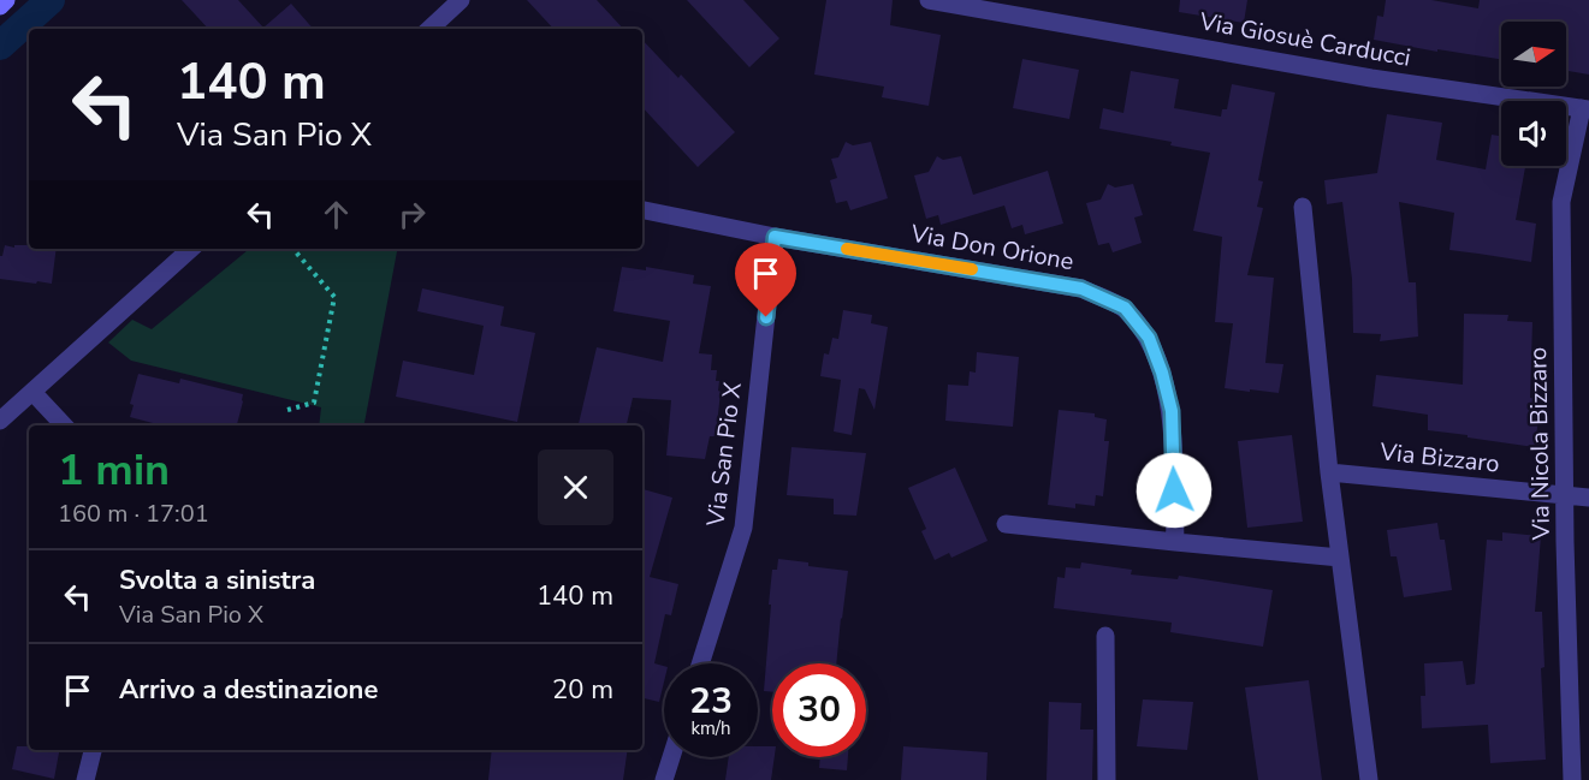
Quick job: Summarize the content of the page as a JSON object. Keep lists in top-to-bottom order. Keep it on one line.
{"streets":{"street":["Via Giosuè Carducci","Via Don Orione","Via Nicola Bizzaro","Via San Pio X","Via Bizzaro"]},"crossings":[["Via Giosuè Carducci","Via Nicola Bizzaro"],["Via Don Orione","Via San Pio X"],["Via Nicola Bizzaro","Via Bizzaro"]],"north":"right","page":{"turn":["140 m","Via San Pio X"],"heading":["1 min","160 m · 17:01"],"list":[{"name":"Svolta a sinistra","note":"Via San Pio X","value":"140 m"},{"name":"Arrivo a destinazione","value":"20 m"}],"speed":"23 km/h","limit":"30"}}
